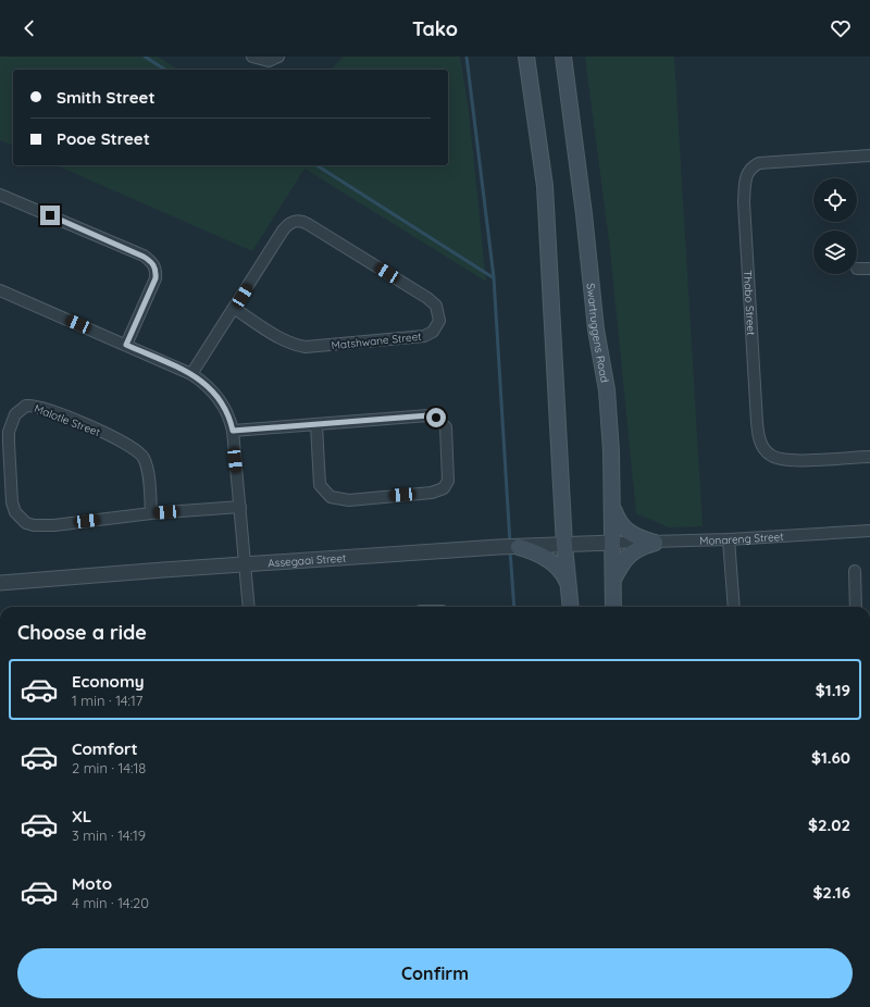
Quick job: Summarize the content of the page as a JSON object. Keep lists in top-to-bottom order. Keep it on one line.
{"streets":{"main road":["Swartruggens Road"],"street":["Thabo Street","Matshwane Street","Malotle Street","Monareng Street","Assegaai Street"]},"crossings":[["Swartruggens Road","Monareng Street"],["Swartruggens Road","Assegaai Street"],["Monareng Street","Assegaai Street"]],"page":{"header":"Tako","banner":["Smith Street","Pooe Street"],"heading":"Choose a ride","list":[{"name":"Economy","note":"1 min · 14:17","value":"$1.19"},{"name":"Comfort","note":"2 min · 14:18","value":"$1.60"},{"name":"XL","note":"3 min · 14:19","value":"$2.02"},{"name":"Moto","note":"4 min · 14:20","value":"$2.16"}],"buttons":"Confirm"}}
